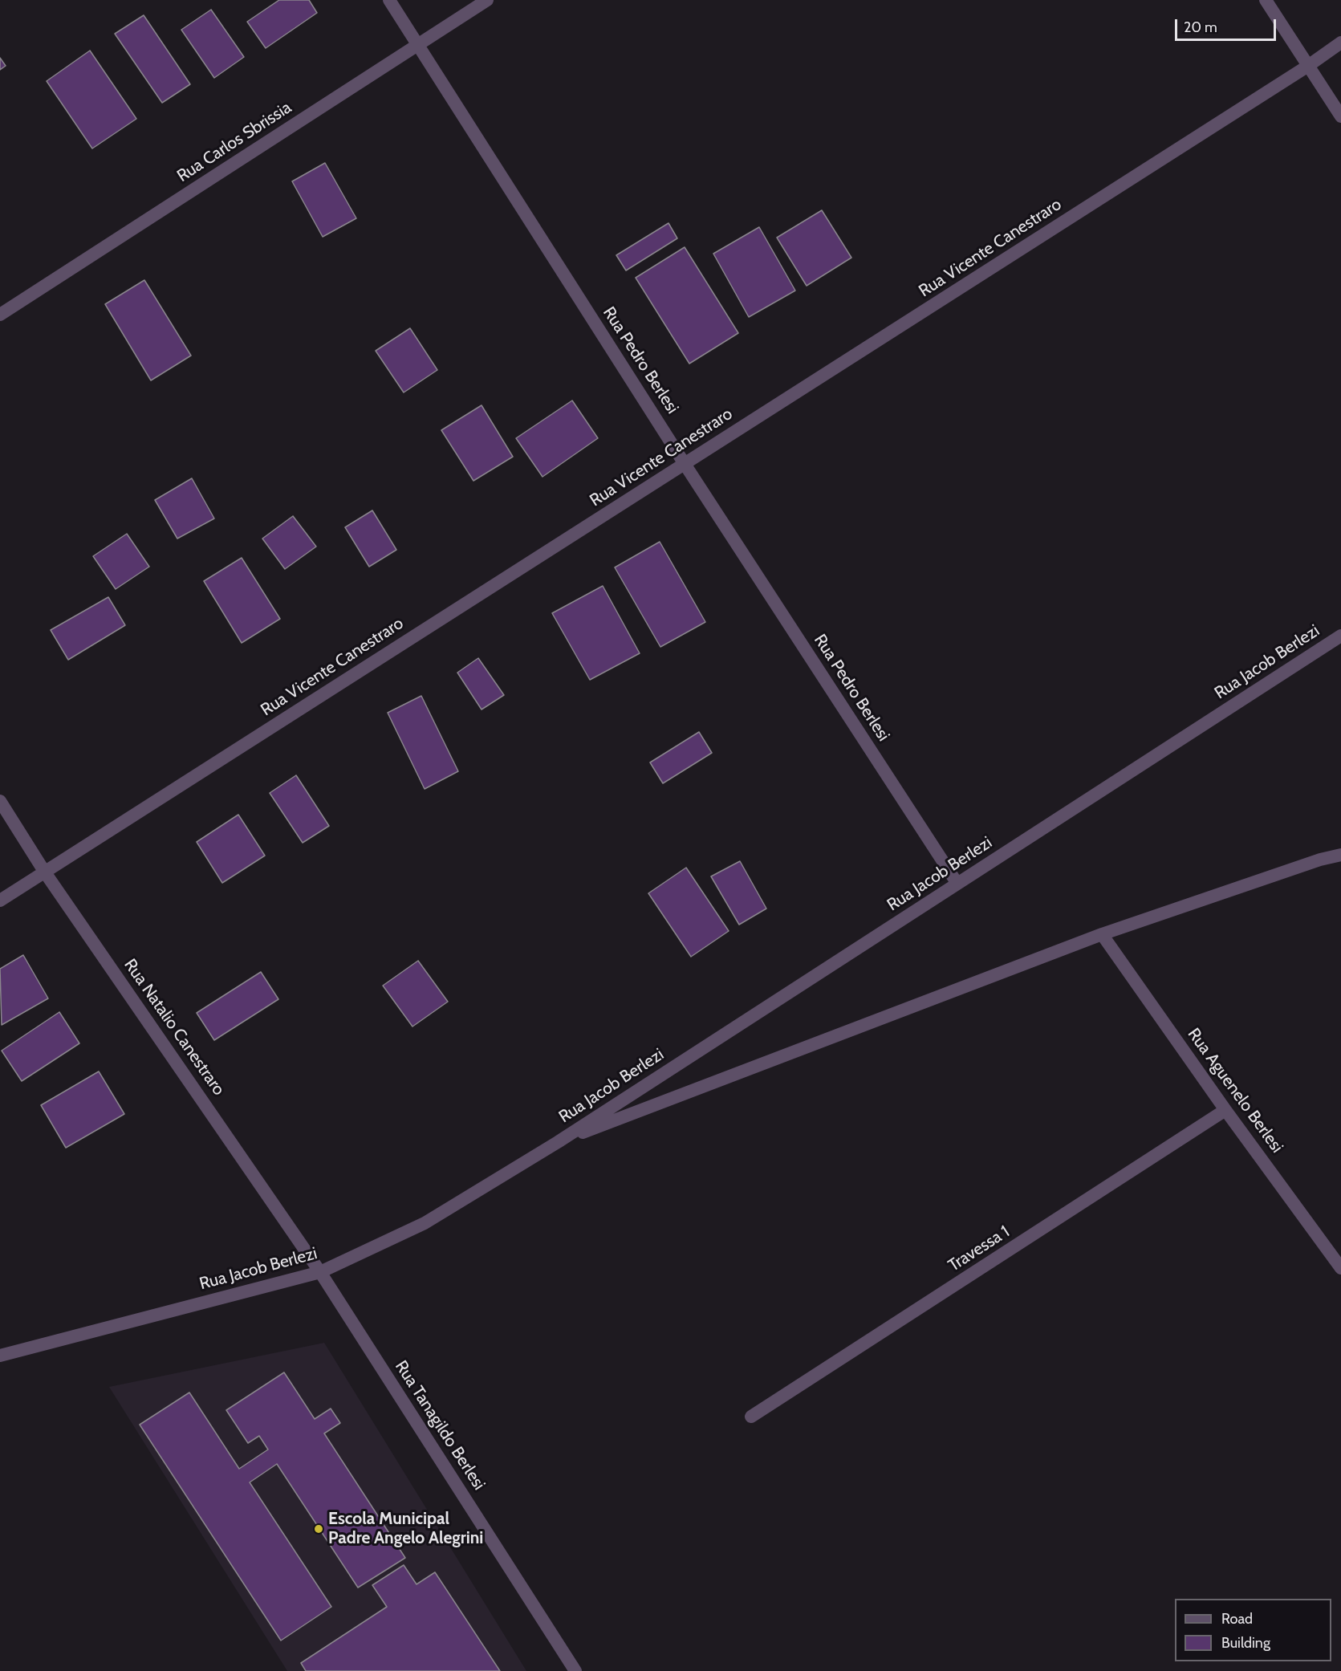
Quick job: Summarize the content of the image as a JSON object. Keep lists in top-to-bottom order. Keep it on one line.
{"streets":{"street":["Rua Carlos Sbrissia","Rua Vicente Canestraro","Rua Pedro Berlesi","Rua Jacob Berlezi","Rua Natalio Canestraro","Rua Aguenelo Berlesi","Travessa 1","Rua Tanagildo Berlesi"]},"crossings":[["Rua Carlos Sbrissia","Rua Pedro Berlesi"],["Rua Vicente Canestraro","Rua Pedro Berlesi"],["Rua Vicente Canestraro","Rua Natalio Canestraro"],["Rua Pedro Berlesi","Rua Jacob Berlezi"],["Rua Jacob Berlezi","Rua Natalio Canestraro"],["Rua Jacob Berlezi","Rua Aguenelo Berlesi"],["Rua Jacob Berlezi","Rua Tanagildo Berlesi"],["Rua Natalio Canestraro","Rua Tanagildo Berlesi"],["Rua Aguenelo Berlesi","Travessa 1"]],"places":["Escola Municipal Padre Angelo Alegrini"],"legend":["Road","Building"],"scale_bar":"20 m"}
